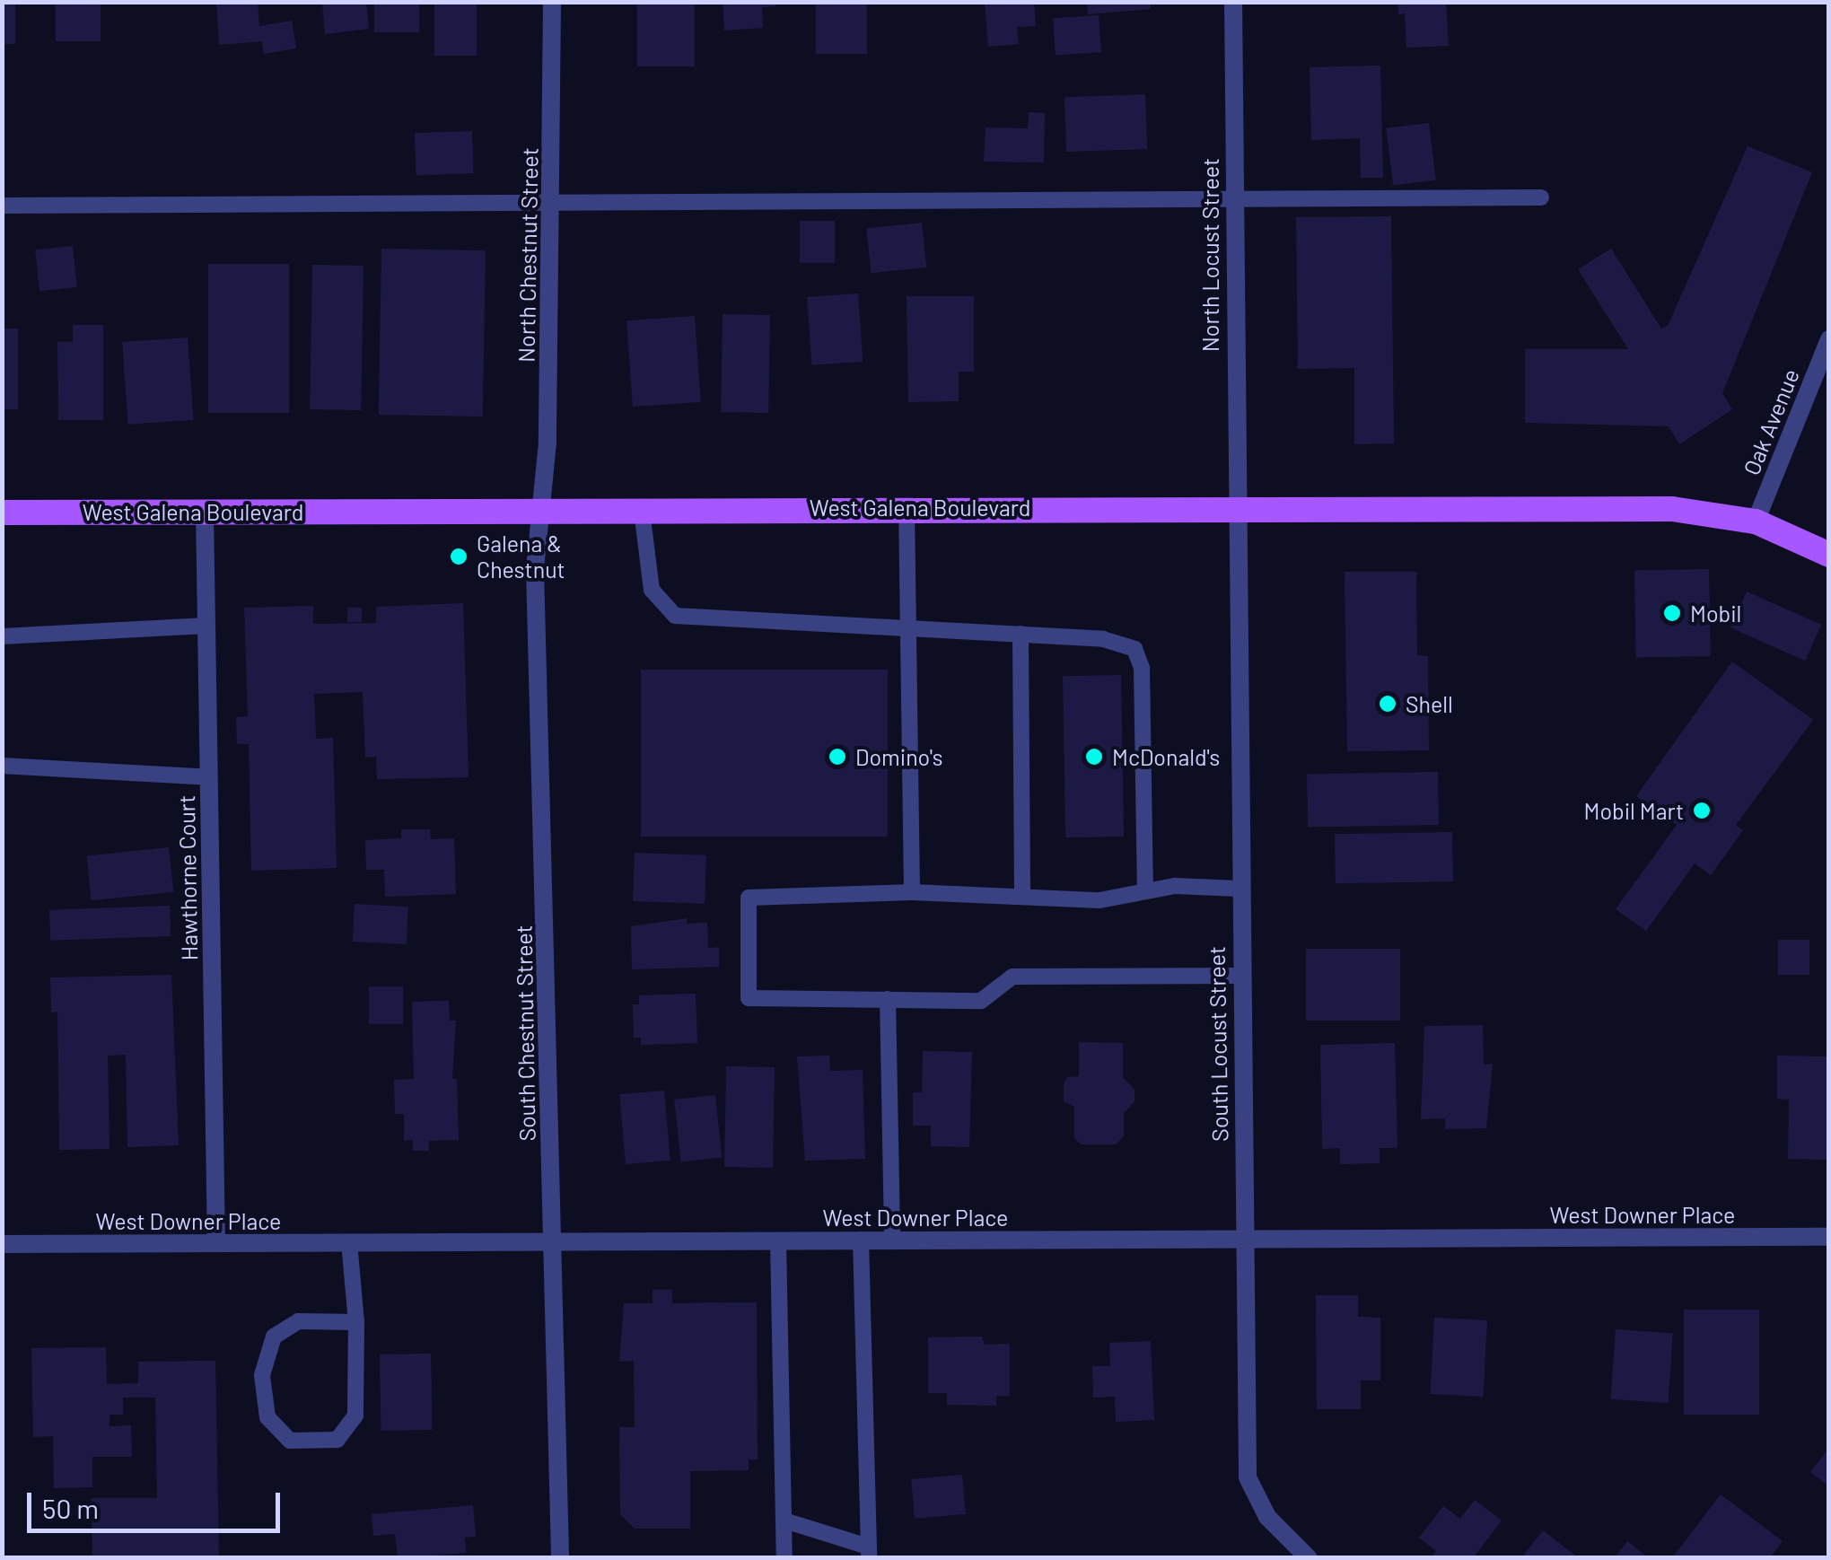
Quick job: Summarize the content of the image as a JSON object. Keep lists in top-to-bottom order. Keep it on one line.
{"streets":{"main road":["West Galena Boulevard"],"street":["North Chestnut Street","North Locust Street","Oak Avenue","Hawthorne Court","South Chestnut Street","South Locust Street","West Downer Place"]},"crossings":[["North Chestnut Street","West Galena Boulevard"],["North Chestnut Street","South Chestnut Street"],["North Locust Street","West Galena Boulevard"],["North Locust Street","South Locust Street"],["Oak Avenue","West Galena Boulevard"],["West Galena Boulevard","Hawthorne Court"],["West Galena Boulevard","South Chestnut Street"],["West Galena Boulevard","South Locust Street"],["Hawthorne Court","West Downer Place"],["South Chestnut Street","West Downer Place"],["South Locust Street","West Downer Place"]],"places":["Galena & Chestnut","Mobil","Shell","Domino's","McDonald's","Mobil Mart"],"scale_bar":"50 m"}
